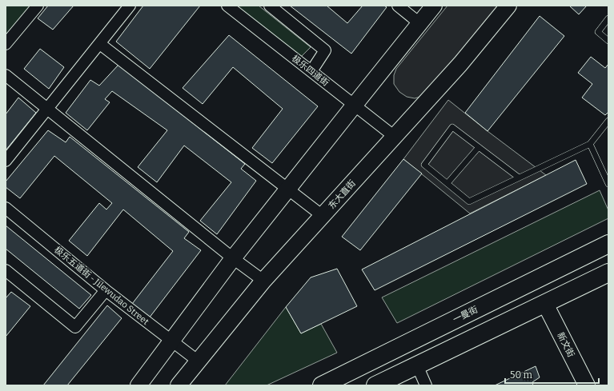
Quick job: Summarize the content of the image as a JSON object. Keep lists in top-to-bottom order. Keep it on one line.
{"streets":{"main road":["东大直街","一曼街","新文街"],"street":["极乐四道街","极乐五道街 - Jilewudao Street"]},"crossings":[["极乐四道街","东大直街"],["东大直街","极乐五道街 - Jilewudao Street"]],"scale_bar":"50 m"}
